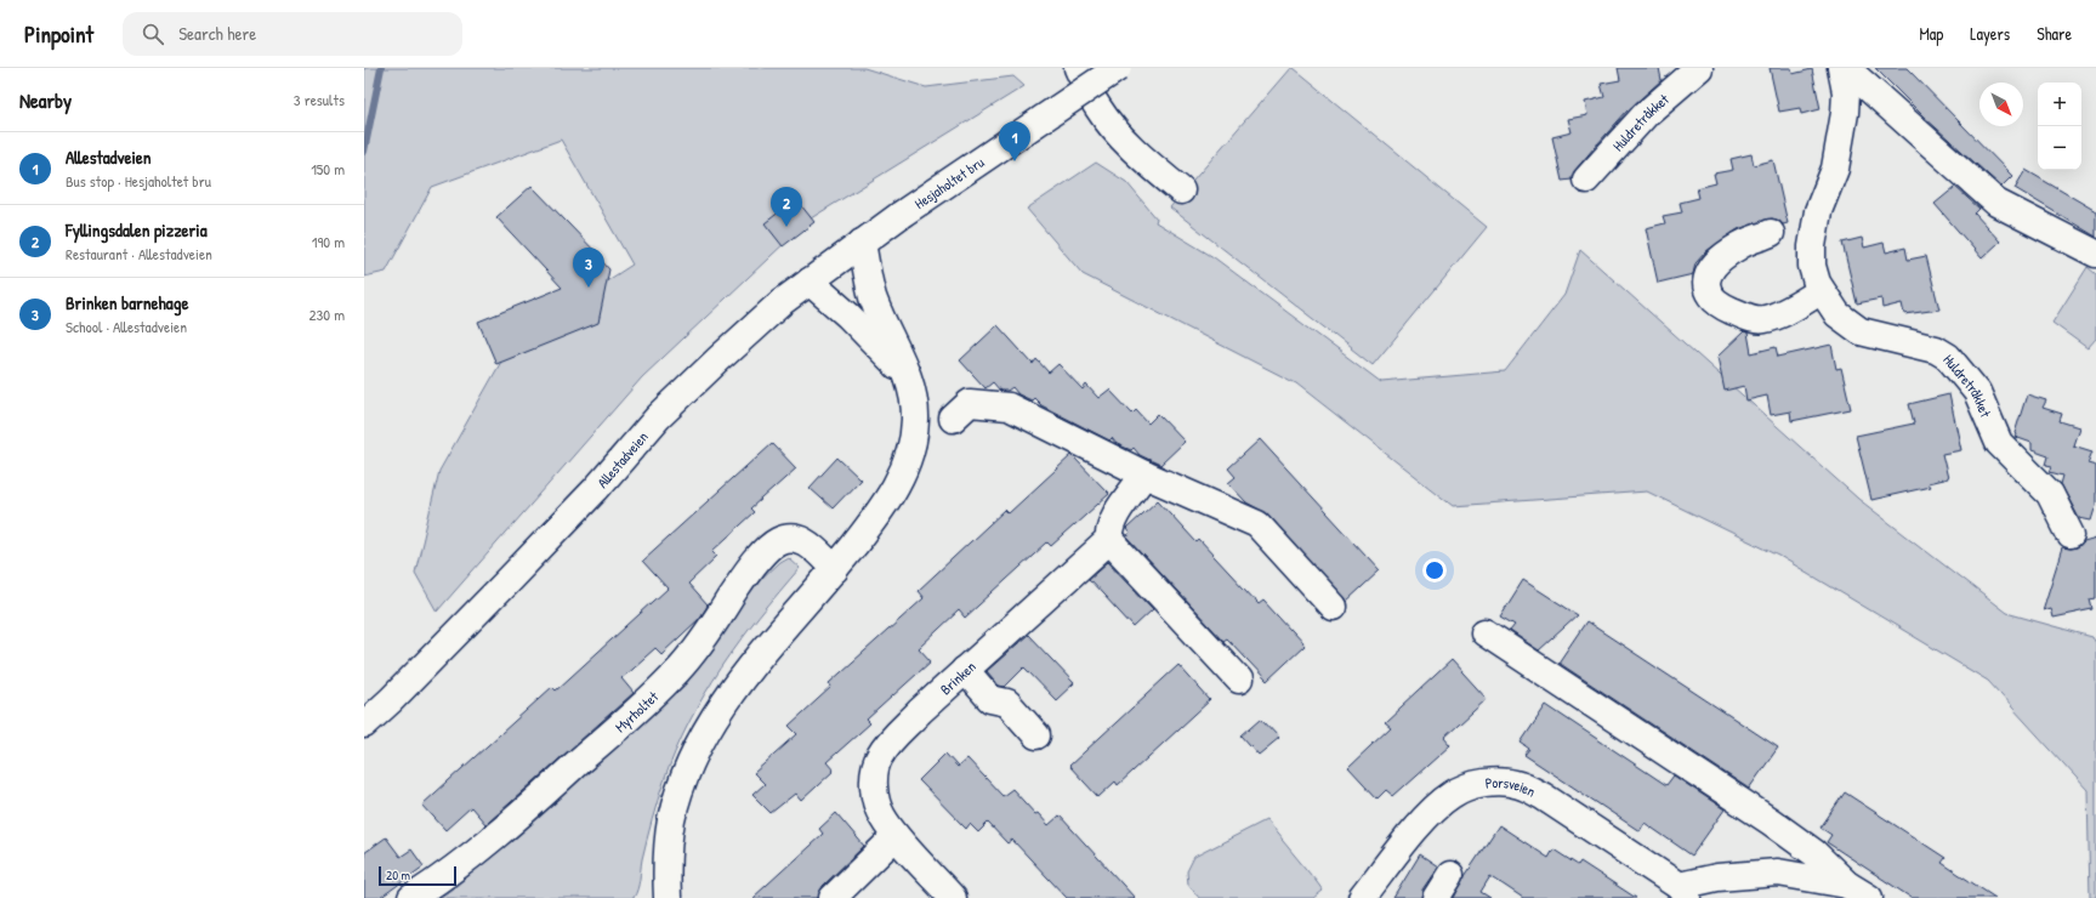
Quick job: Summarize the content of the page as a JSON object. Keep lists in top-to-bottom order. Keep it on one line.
{"streets":{"street":["Huldretråkket","Hesjaholtet bru","Allestadveien","Brinken","Myrholtet","Porsveien"]},"crossings":[["Hesjaholtet bru","Allestadveien"]],"scale_bar":"20 m","north":"bottom right","page":{"header":"Pinpoint","search":"Search here","nav":["Map","Layers","Share"],"heading":["Nearby","3 results"],"map_buttons":["+","−"],"pins":["1","2","3"],"list":[{"mark":"1","name":"Allestadveien","note":"Bus stop · Hesjaholtet bru","value":"150 m"},{"mark":"2","name":"Fyllingsdalen pizzeria","note":"Restaurant · Allestadveien","value":"190 m"},{"mark":"3","name":"Brinken barnehage","note":"School · Allestadveien","value":"230 m"}],"scale":"20 m"}}
